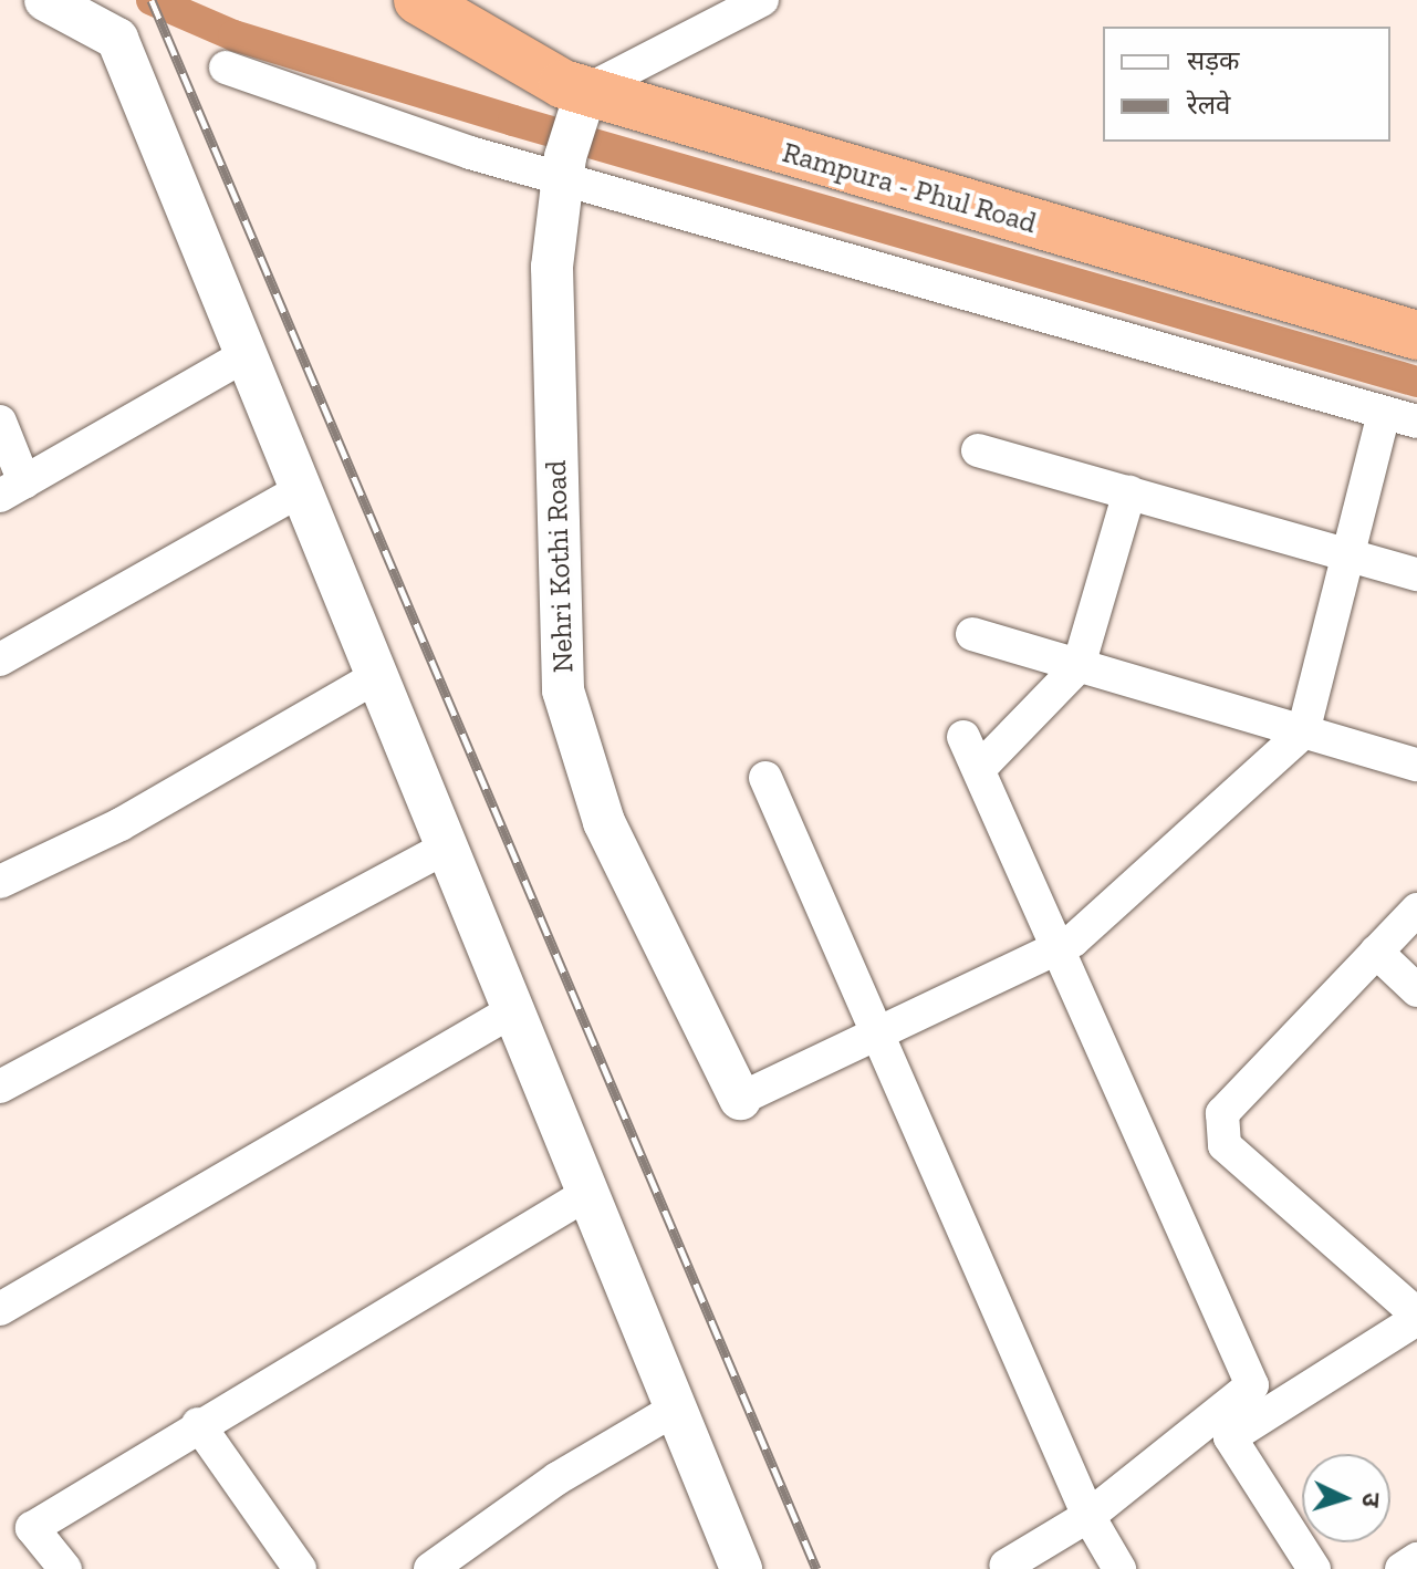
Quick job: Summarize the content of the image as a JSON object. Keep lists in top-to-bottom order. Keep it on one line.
{"streets":{"highway":["Rampura - Phul Road"],"street":["Nehri Kothi Road"]},"crossings":[["Rampura - Phul Road","Nehri Kothi Road"]],"legend":["सड़क","रेलवे"],"north":"right"}
